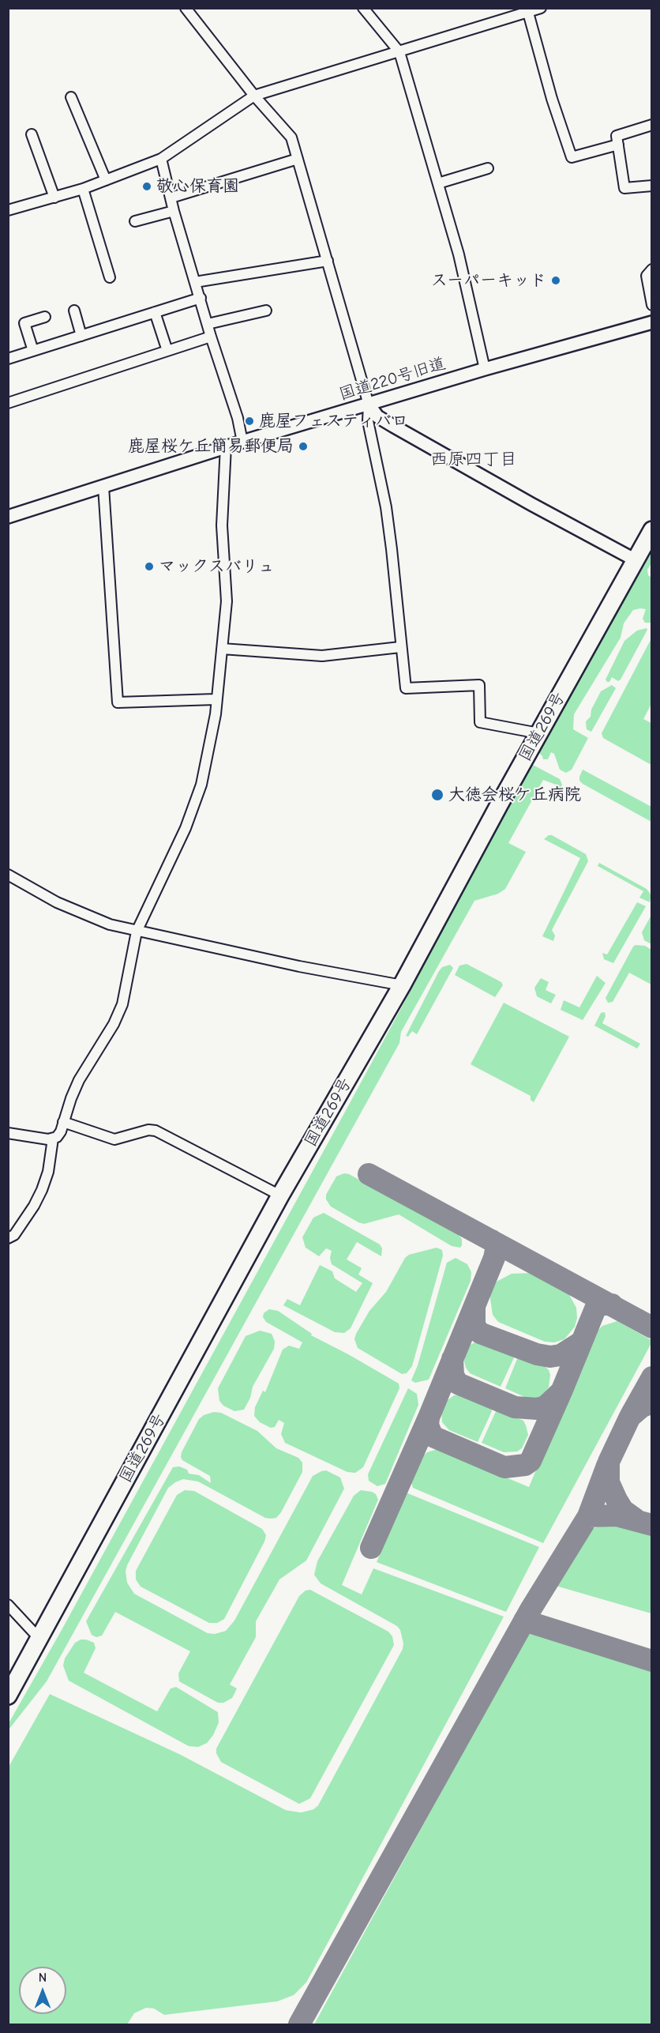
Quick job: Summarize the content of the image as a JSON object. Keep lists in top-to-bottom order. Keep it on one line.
{"streets":{"highway":["国道269号"],"street":["国道220号旧道"]},"districts":["西原四丁目"],"places":["敬心保育園","スーパーキッド","鹿屋フェスティバロ","鹿屋桜ケ丘簡易郵便局","マックスバリュ","大徳会桜ケ丘病院"],"north":"top"}
